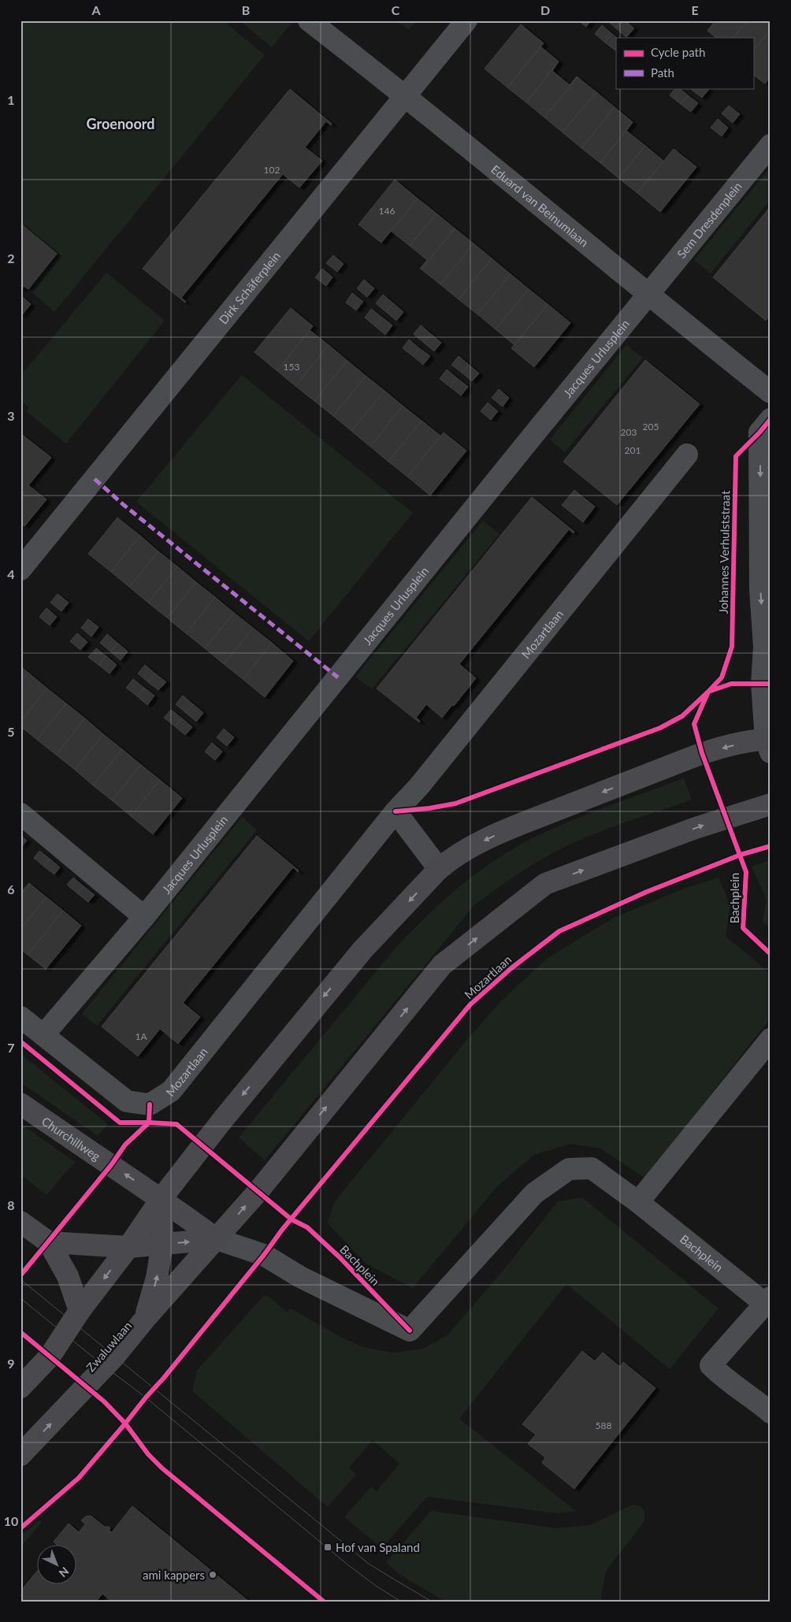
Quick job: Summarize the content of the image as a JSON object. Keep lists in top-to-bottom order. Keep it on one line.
{"streets":{"street":["Eduard van Beinumlaan","Sem Dresdenplein","Dirk Schäferplein","Jacques Urlusplein","Mozartlaan","Bachplein","Churchillweg","Zwaluwlaan"],"cycle path":["Johannes Verhulststraat"]},"crossings":[["Eduard van Beinumlaan","Sem Dresdenplein"],["Eduard van Beinumlaan","Dirk Schäferplein"],["Eduard van Beinumlaan","Jacques Urlusplein"],["Sem Dresdenplein","Jacques Urlusplein"],["Jacques Urlusplein","Mozartlaan"],["Bachplein","Churchillweg"],["Bachplein","Zwaluwlaan"],["Churchillweg","Zwaluwlaan"]],"one_way":["Churchillweg"],"districts":["Groenoord"],"places":{"transit":["Hof van Spaland"],"other":["ami kappers"]},"house_numbers":["102","146","153","205","203","201","1A","588"],"legend":["Cycle path","Path"],"north":"bottom right","grid":{"columns":["A","B","C","D","E"],"rows":["1","2","3","4","5","6","7","8","9","10"]}}
